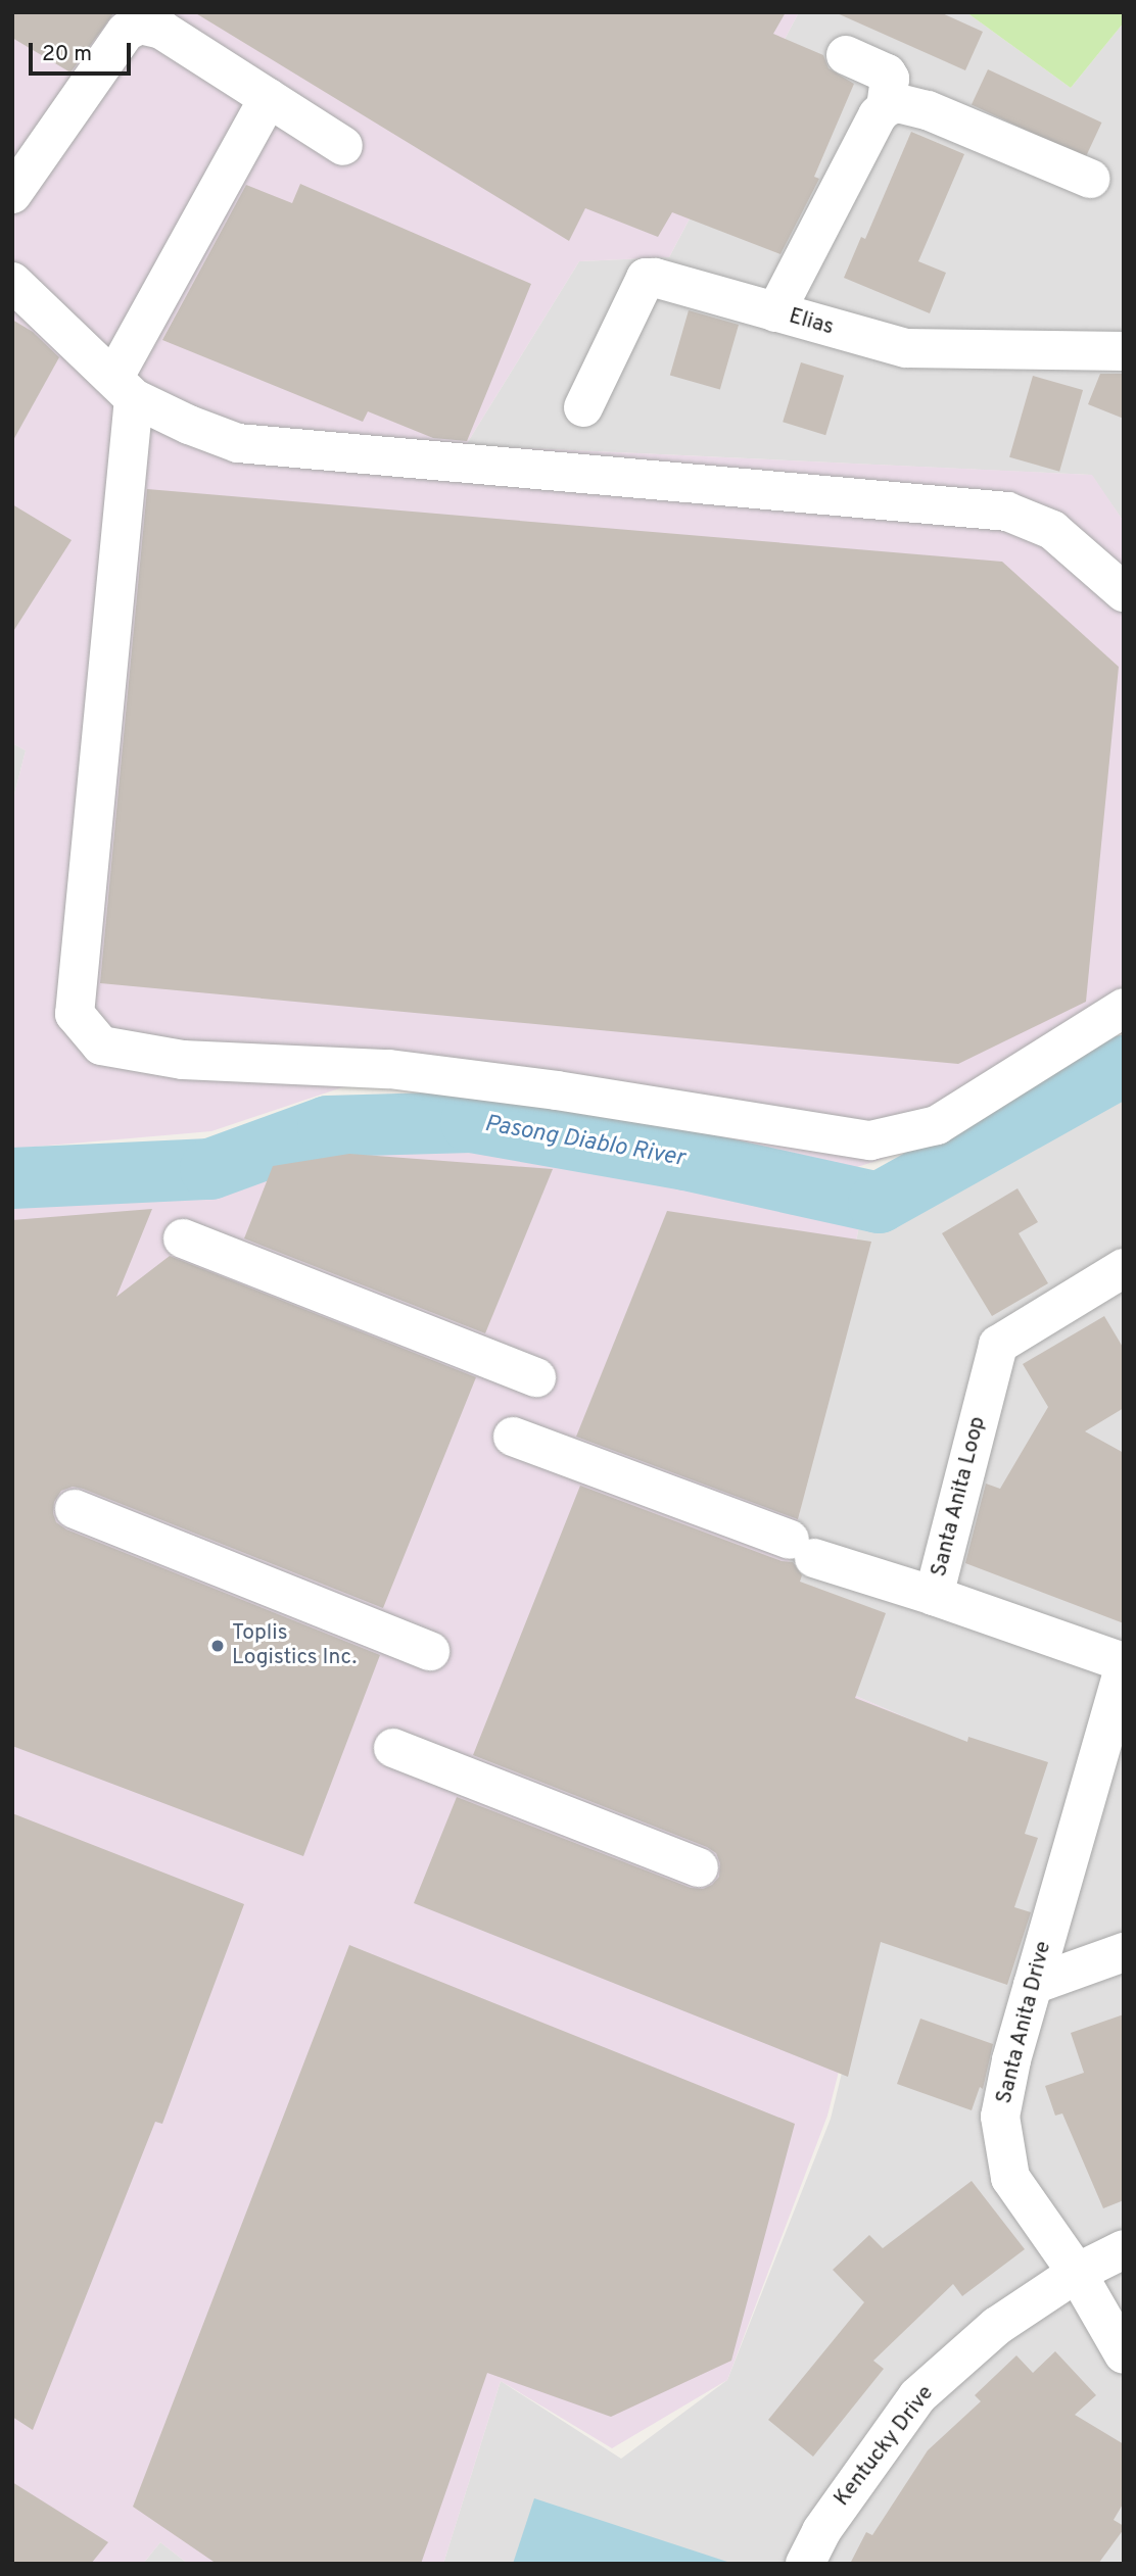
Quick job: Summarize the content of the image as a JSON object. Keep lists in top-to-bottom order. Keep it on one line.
{"streets":{"street":["Elias","Santa Anita Loop","Santa Anita Drive","Kentucky Drive"]},"crossings":[["Santa Anita Drive","Kentucky Drive"]],"water":["Pasong Diablo River"],"places":["Toplis Logistics Inc."],"scale_bar":"20 m"}
